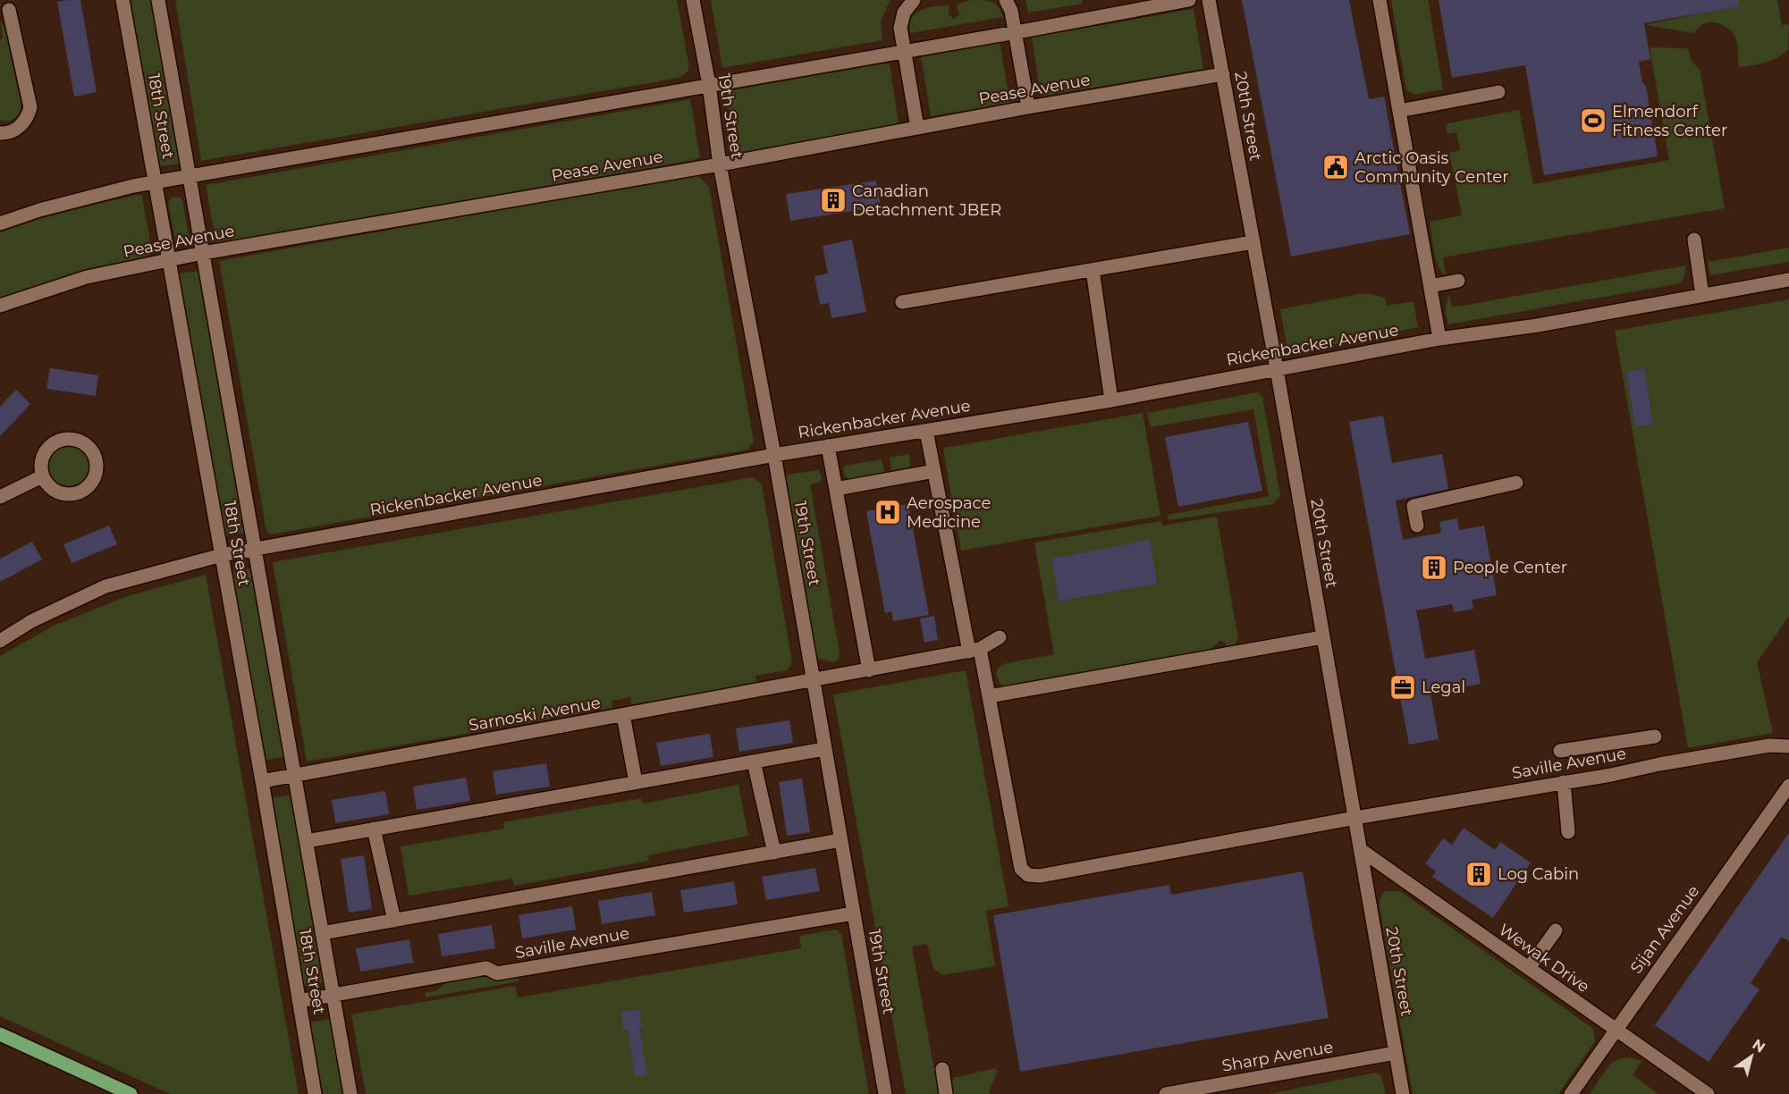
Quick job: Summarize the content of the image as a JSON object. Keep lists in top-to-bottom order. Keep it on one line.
{"streets":{"street":["Pease Avenue","18th Street","19th Street","20th Street","Rickenbacker Avenue","Sarnoski Avenue","Saville Avenue","Sijan Avenue","Wewak Drive","Sharp Avenue"]},"crossings":[["Pease Avenue","18th Street"],["Pease Avenue","19th Street"],["Pease Avenue","20th Street"],["18th Street","Rickenbacker Avenue"],["18th Street","Sarnoski Avenue"],["18th Street","Saville Avenue"],["19th Street","Rickenbacker Avenue"],["19th Street","Sarnoski Avenue"],["19th Street","Saville Avenue"],["20th Street","Rickenbacker Avenue"],["20th Street","Saville Avenue"],["20th Street","Wewak Drive"],["20th Street","Sharp Avenue"],["Sijan Avenue","Wewak Drive"]],"places":{"sports":["Elmendorf Fitness Center"],"public building":["Arctic Oasis Community Center"],"building":["Canadian Detachment JBER","People Center","Log Cabin"],"hospital":["Aerospace Medicine"],"office":["Legal"]},"north":"top right"}
